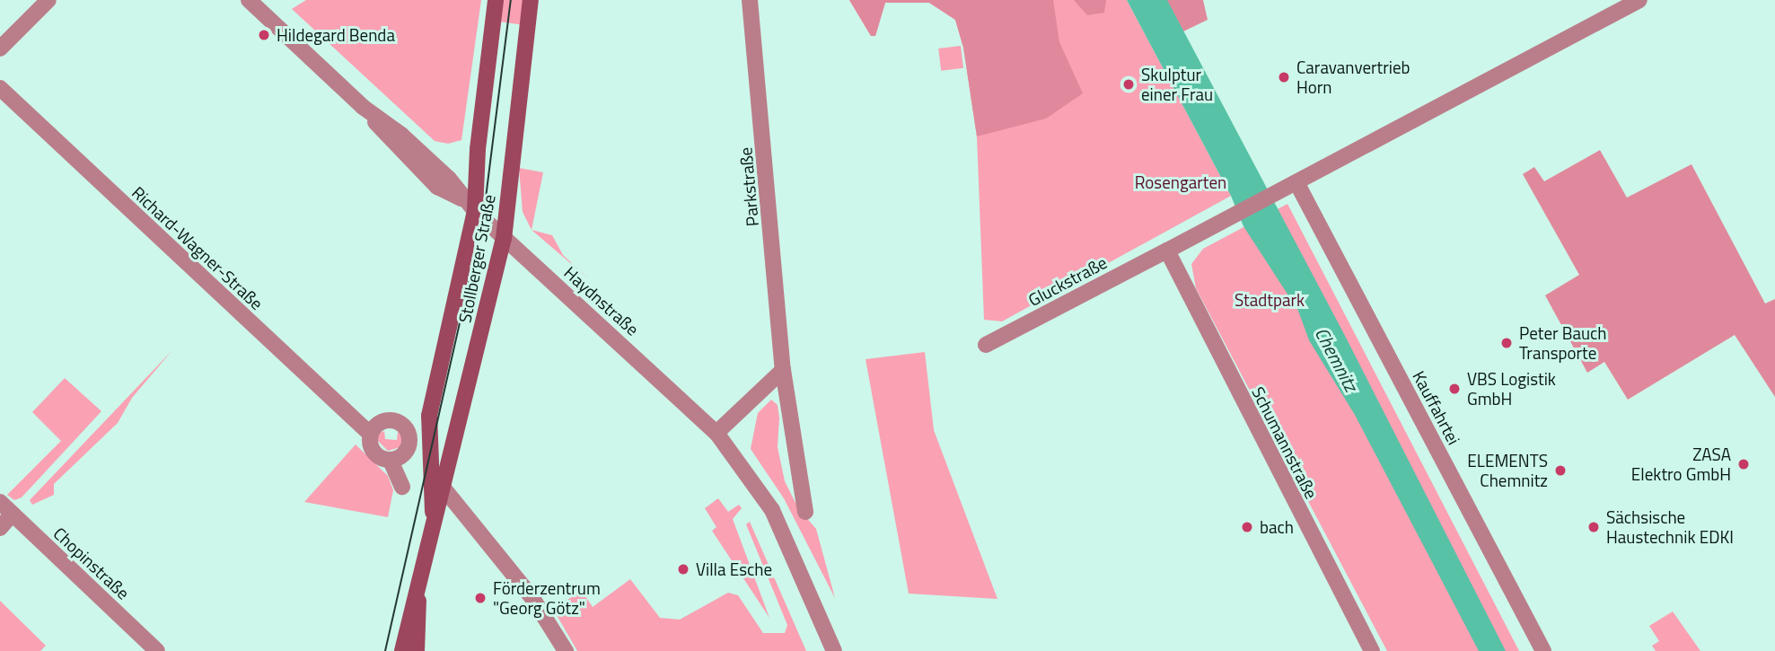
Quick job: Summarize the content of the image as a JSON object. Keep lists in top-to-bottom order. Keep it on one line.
{"streets":{"main road":["Stollberger Straße"],"street":["Parkstraße","Richard-Wagner-Straße","Gluckstraße","Haydnstraße","Kauffahrtei","Schumannstraße","Chopinstraße"]},"crossings":[["Stollberger Straße","Haydnstraße"],["Gluckstraße","Kauffahrtei"],["Gluckstraße","Schumannstraße"]],"water":["Chemnitz"],"parks":["Rosengarten","Stadtpark"],"places":["Hildegard Benda","Caravanvertrieb Horn","Skulptur einer Frau","Peter Bauch Transporte","VBS Logistik GmbH","ZASA Elektro GmbH","ELEMENTS Chemnitz","bach","Sächsische Haustechnik EDKI","Villa Esche","Förderzentrum \"Georg Götz\""]}
